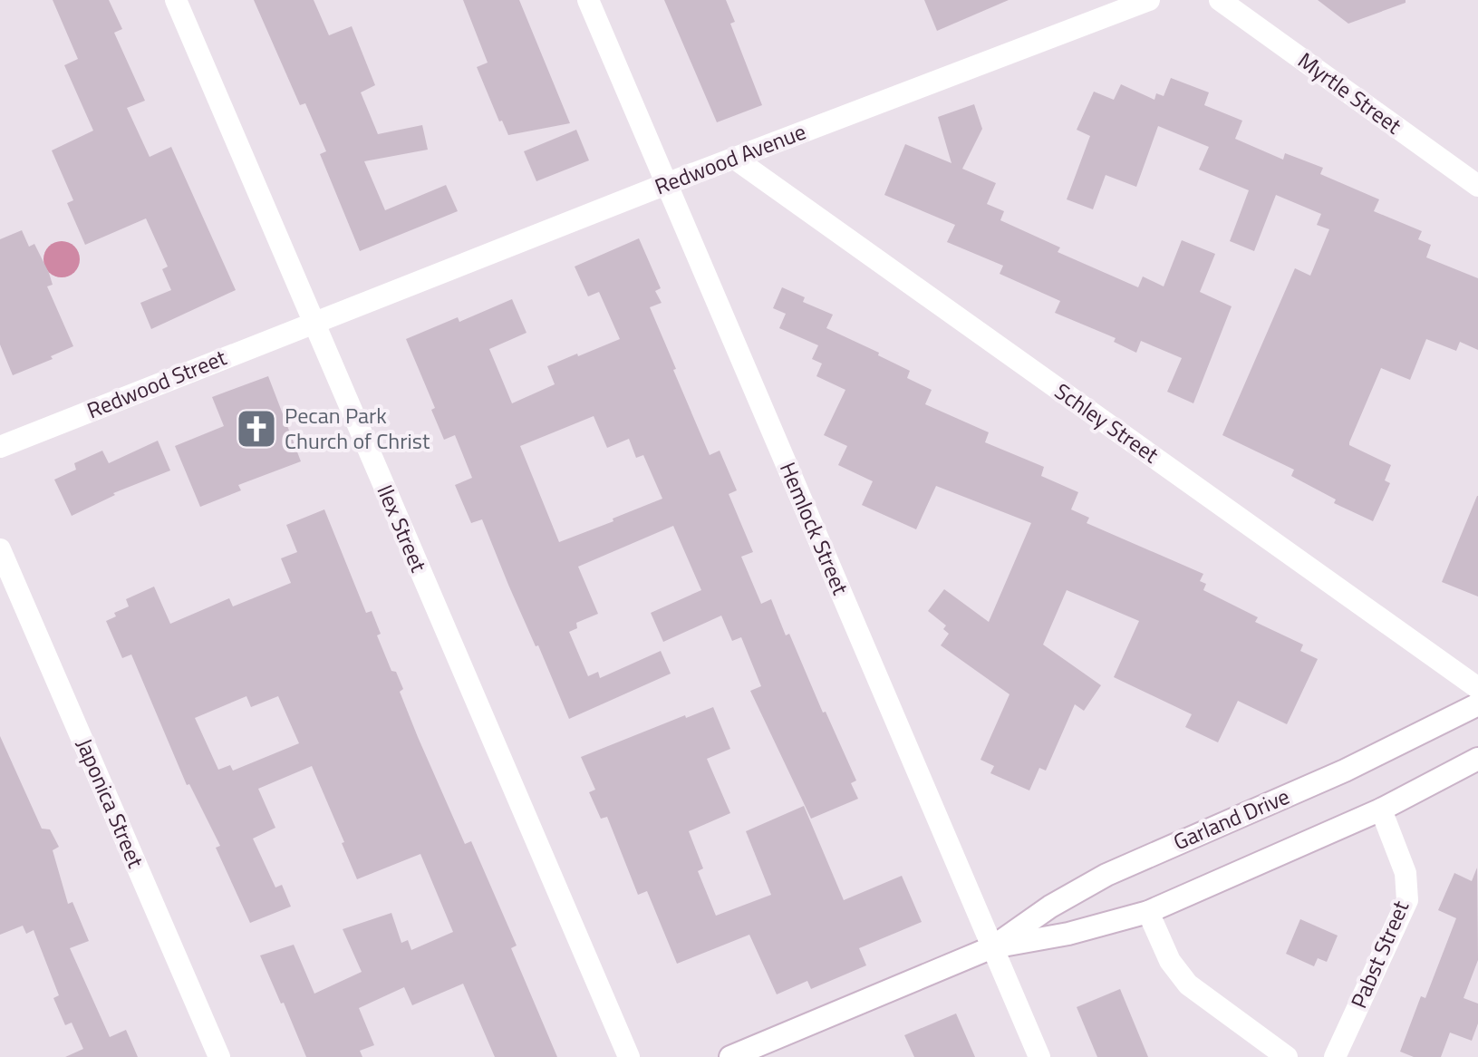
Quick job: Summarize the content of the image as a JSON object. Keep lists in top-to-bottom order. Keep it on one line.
{"streets":{"street":["Myrtle Street","Redwood Avenue","Redwood Street","Schley Street","Ilex Street","Hemlock Street","Japonica Street","Garland Drive","Pabst Street"]},"crossings":[["Redwood Avenue","Redwood Street"],["Redwood Avenue","Schley Street"],["Redwood Avenue","Ilex Street"],["Redwood Avenue","Hemlock Street"],["Redwood Street","Ilex Street"],["Hemlock Street","Garland Drive"],["Garland Drive","Pabst Street"]],"places":{"church":["Pecan Park Church of Christ"]}}
